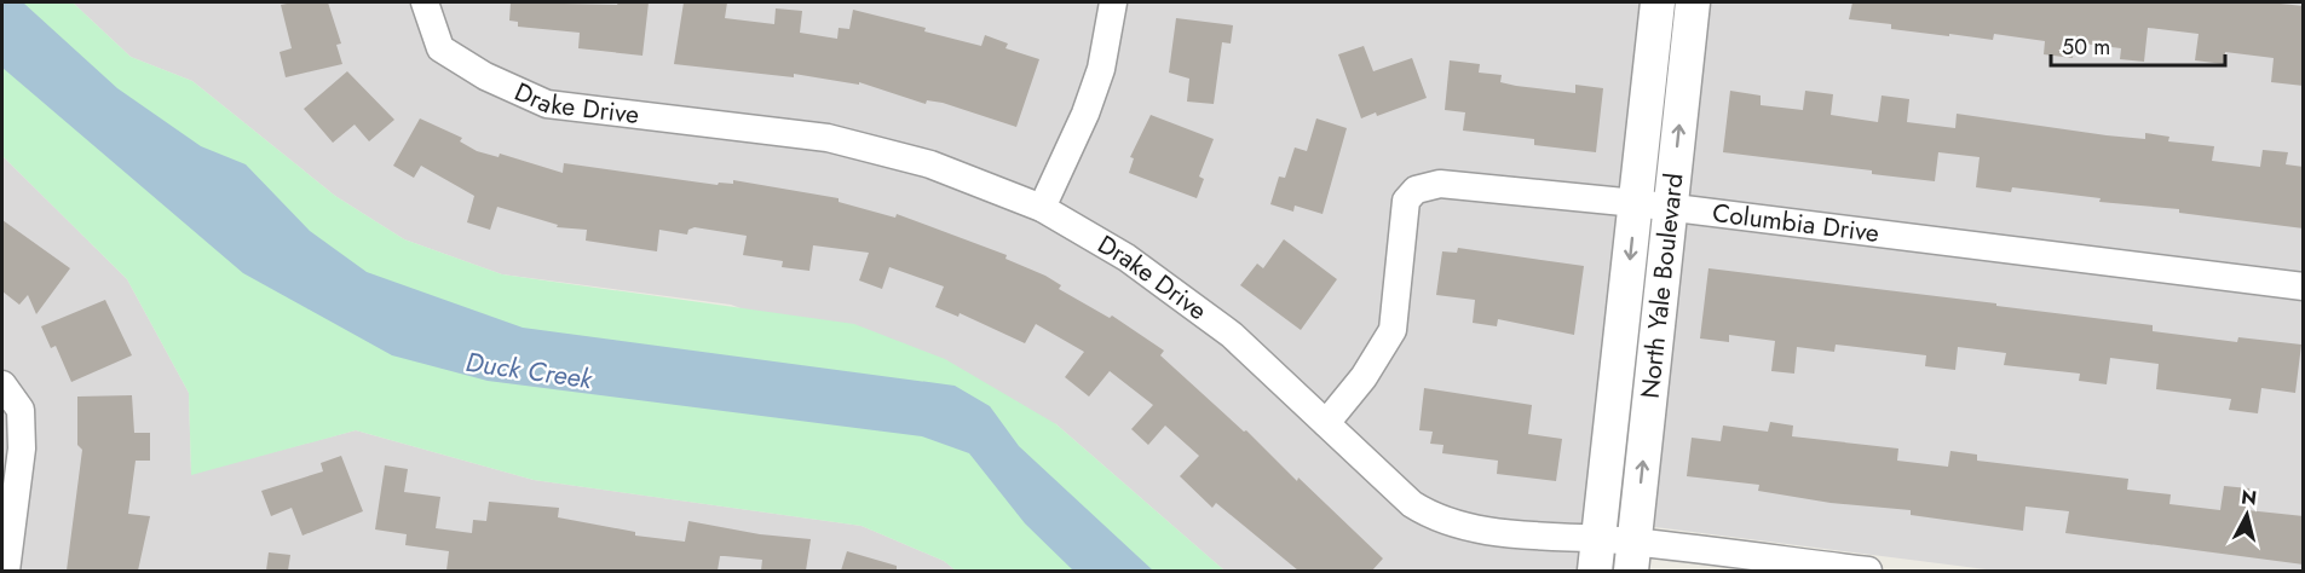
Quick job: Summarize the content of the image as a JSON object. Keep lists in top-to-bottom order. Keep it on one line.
{"streets":{"street":["Drake Drive","Columbia Drive","North Yale Boulevard"]},"crossings":[["Drake Drive","Columbia Drive"],["Drake Drive","North Yale Boulevard"],["Columbia Drive","North Yale Boulevard"]],"water":["Duck Creek"],"scale_bar":"50 m","north":"top"}
